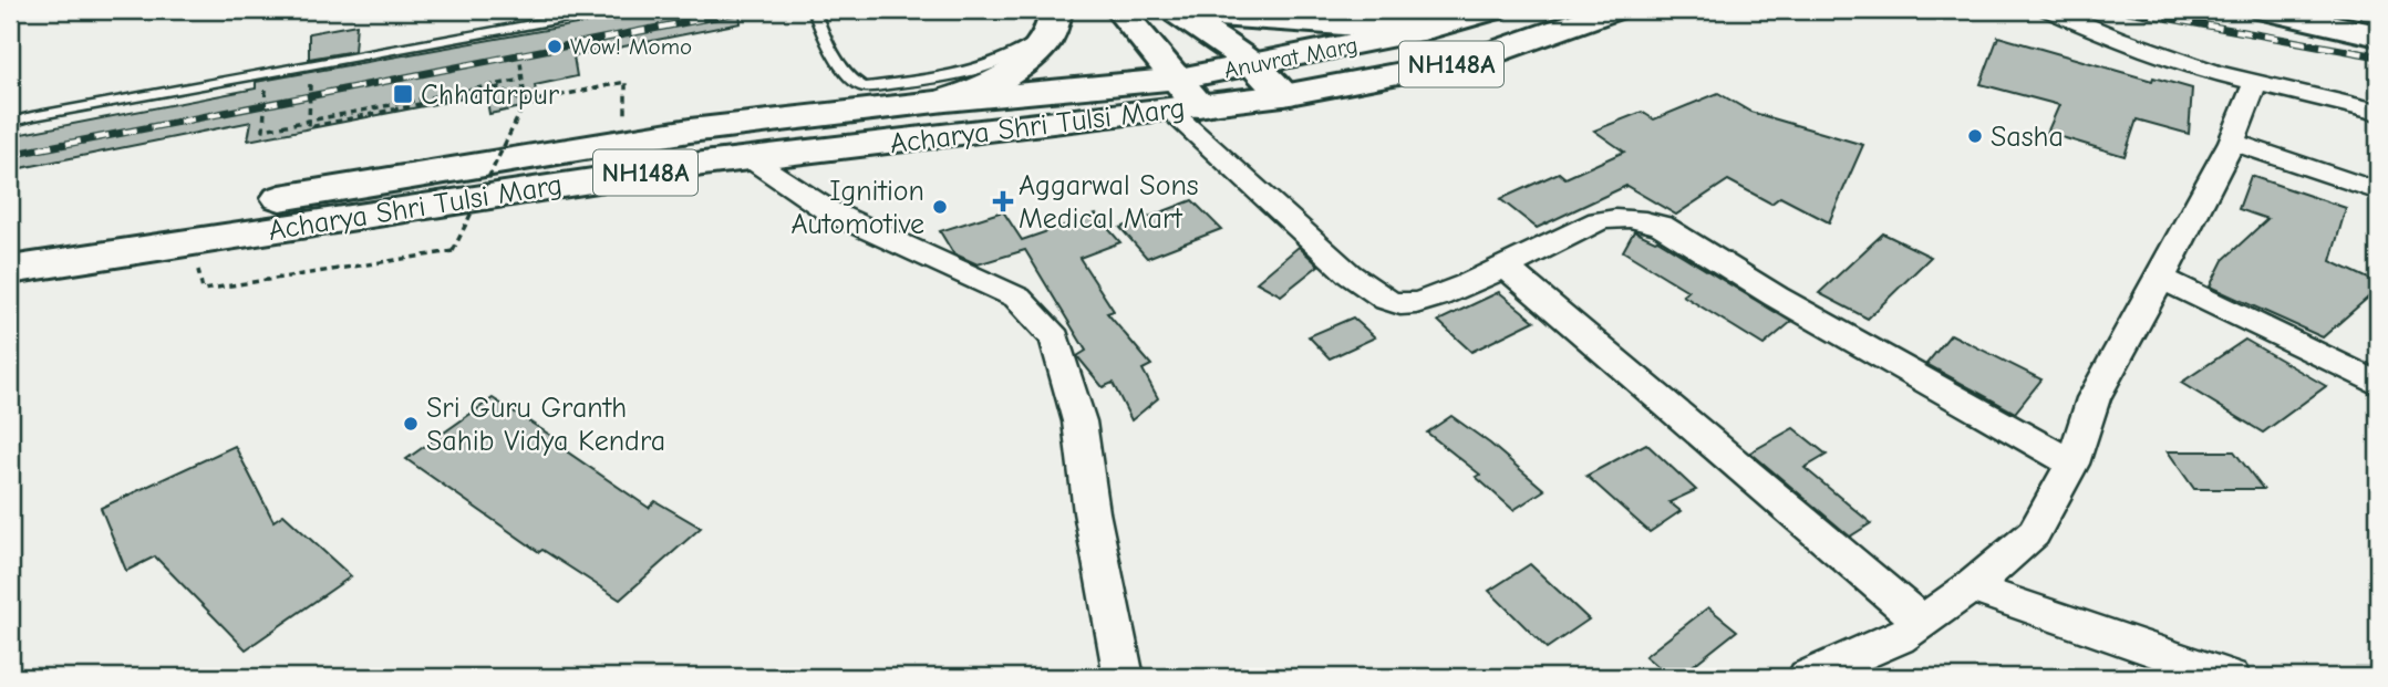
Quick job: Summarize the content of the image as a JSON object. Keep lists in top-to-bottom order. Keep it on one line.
{"streets":{"main road":["Anuvrat Marg","NH148A","Acharya Shri Tulsi Marg"]},"crossings":[["Anuvrat Marg","Acharya Shri Tulsi Marg"]],"places":{"other":["Wow! Momo","Sasha","Ignition Automotive","Sri Guru Granth Sahib Vidya Kendra"],"transit":["Chhatarpur"],"health":["Aggarwal Sons Medical Mart"]}}
